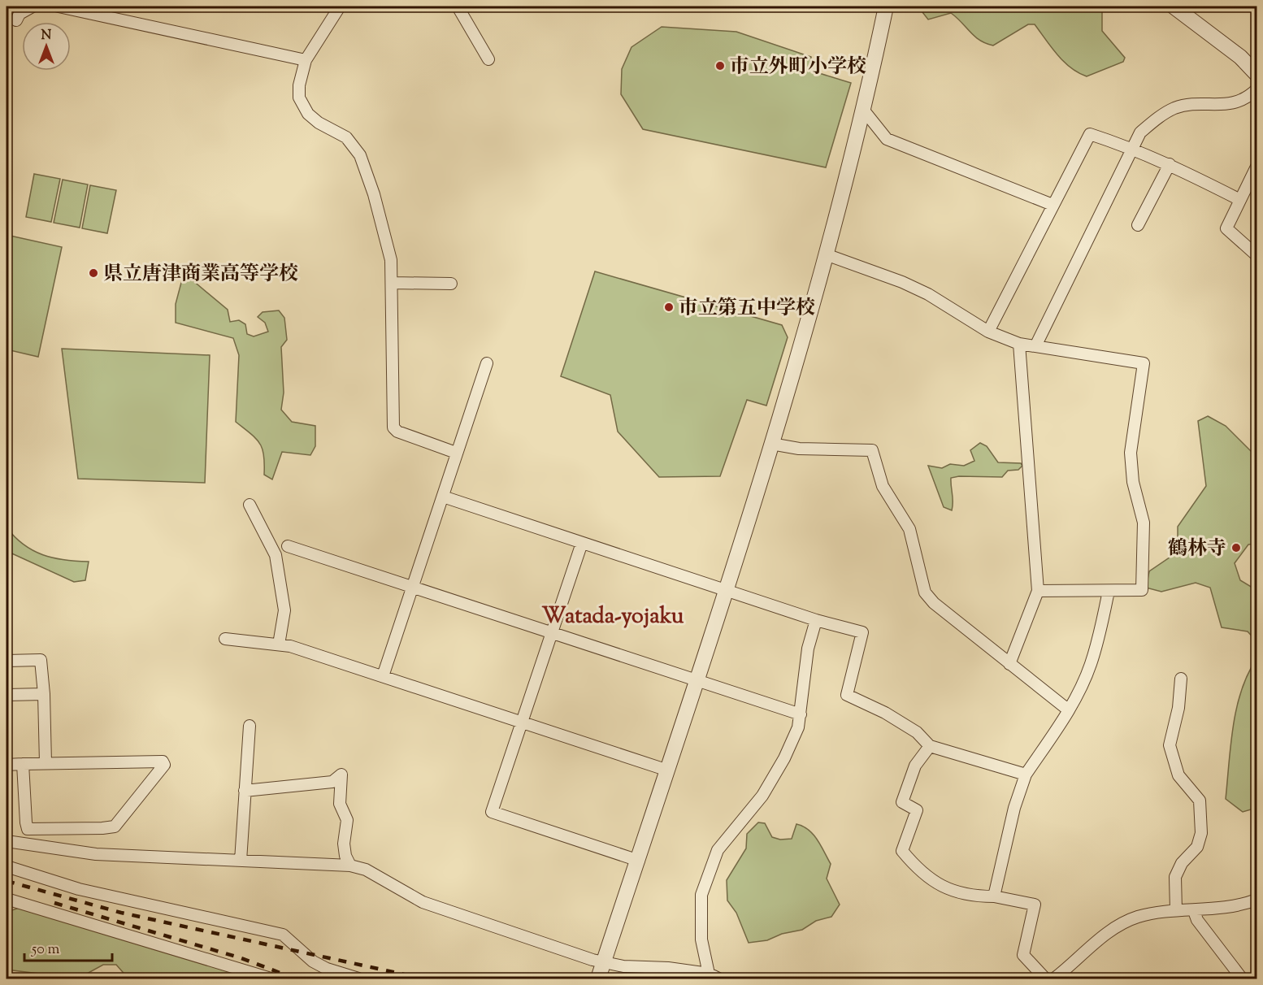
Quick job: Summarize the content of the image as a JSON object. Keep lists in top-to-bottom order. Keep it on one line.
{"districts":["Watada-yojaku"],"places":["市立外町小学校","県立唐津商業高等学校","市立第五中学校","鶴林寺"],"scale_bar":"50 m","north":"top"}
